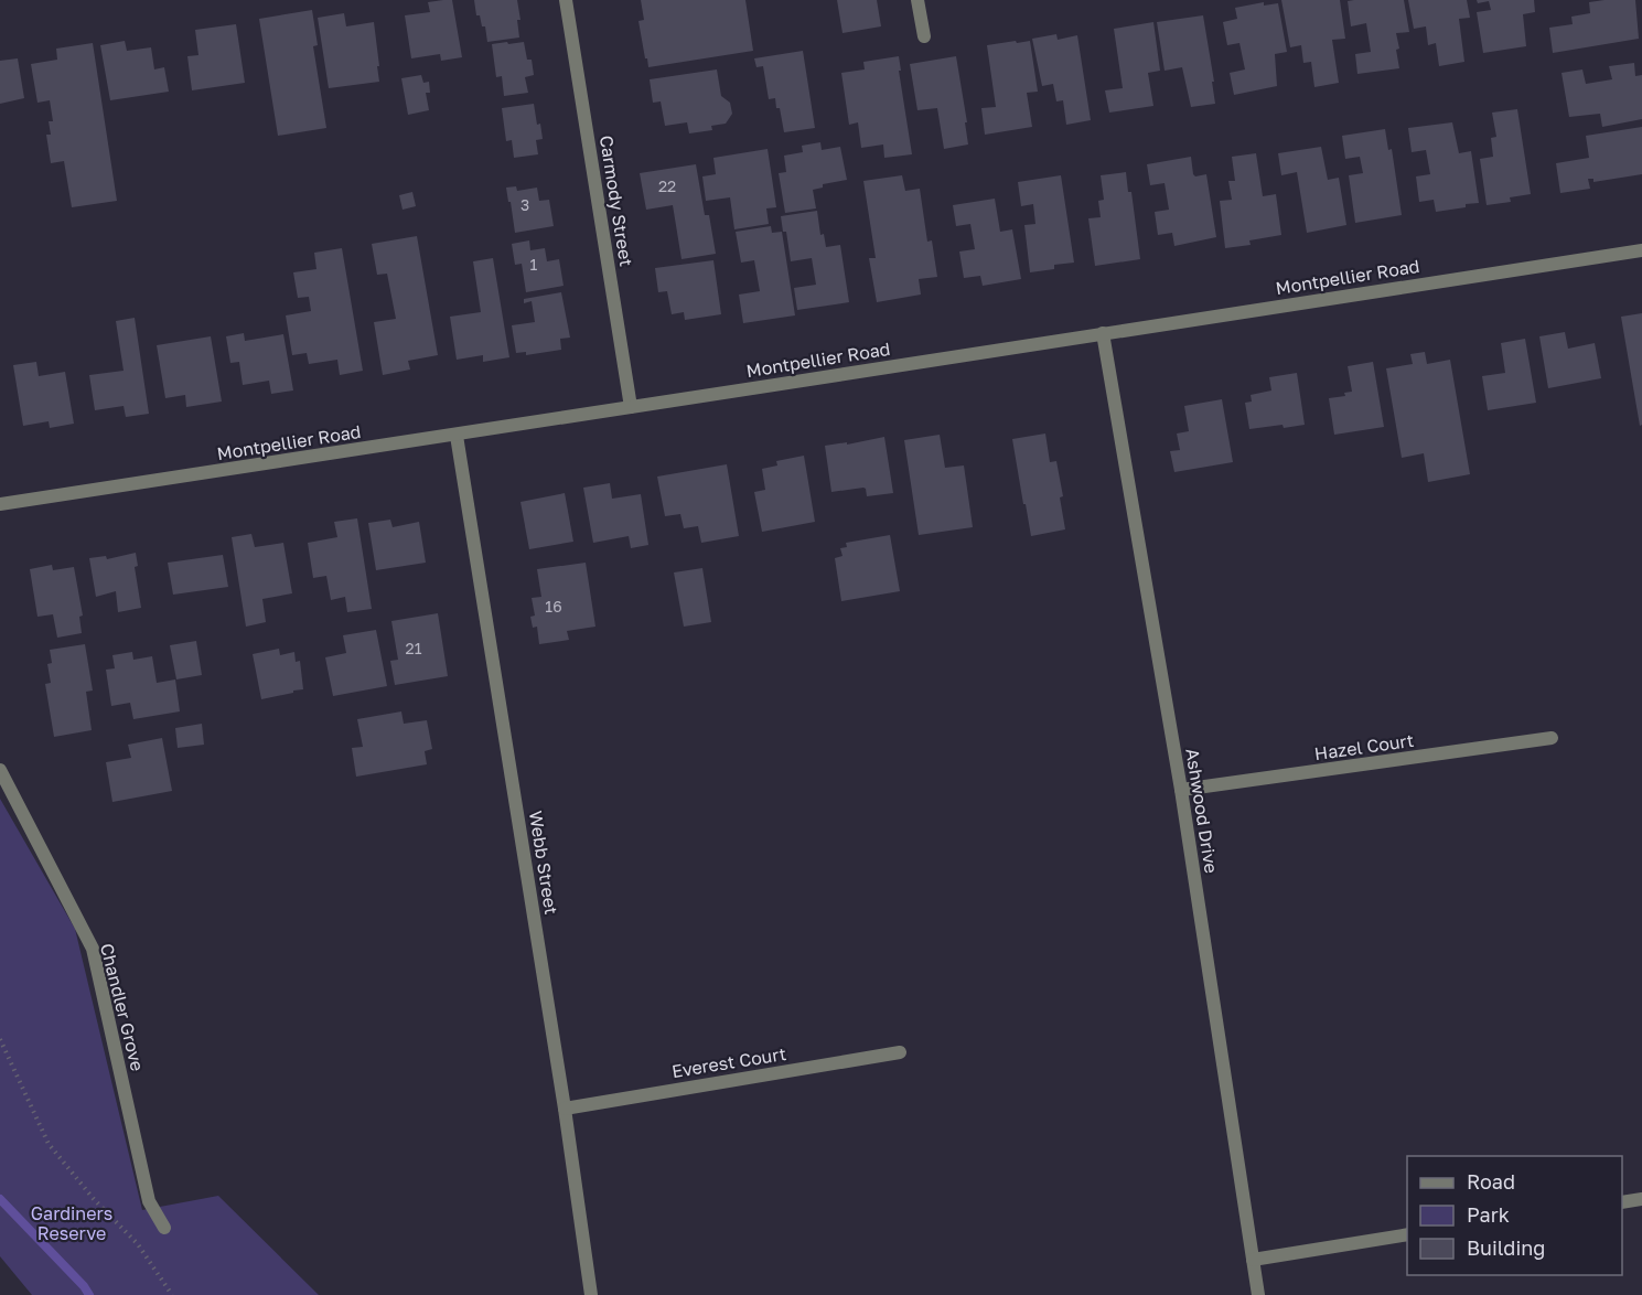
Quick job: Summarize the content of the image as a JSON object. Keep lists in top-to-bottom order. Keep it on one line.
{"streets":{"street":["Carmody Street","Montpellier Road","Hazel Court","Ashwood Drive","Webb Street","Chandler Grove","Everest Court"]},"crossings":[["Carmody Street","Montpellier Road"],["Montpellier Road","Ashwood Drive"],["Montpellier Road","Webb Street"],["Hazel Court","Ashwood Drive"],["Webb Street","Everest Court"]],"parks":["Gardiners Reserve"],"house_numbers":["22","3","1","16","21"],"legend":["Road","Park","Building"]}
